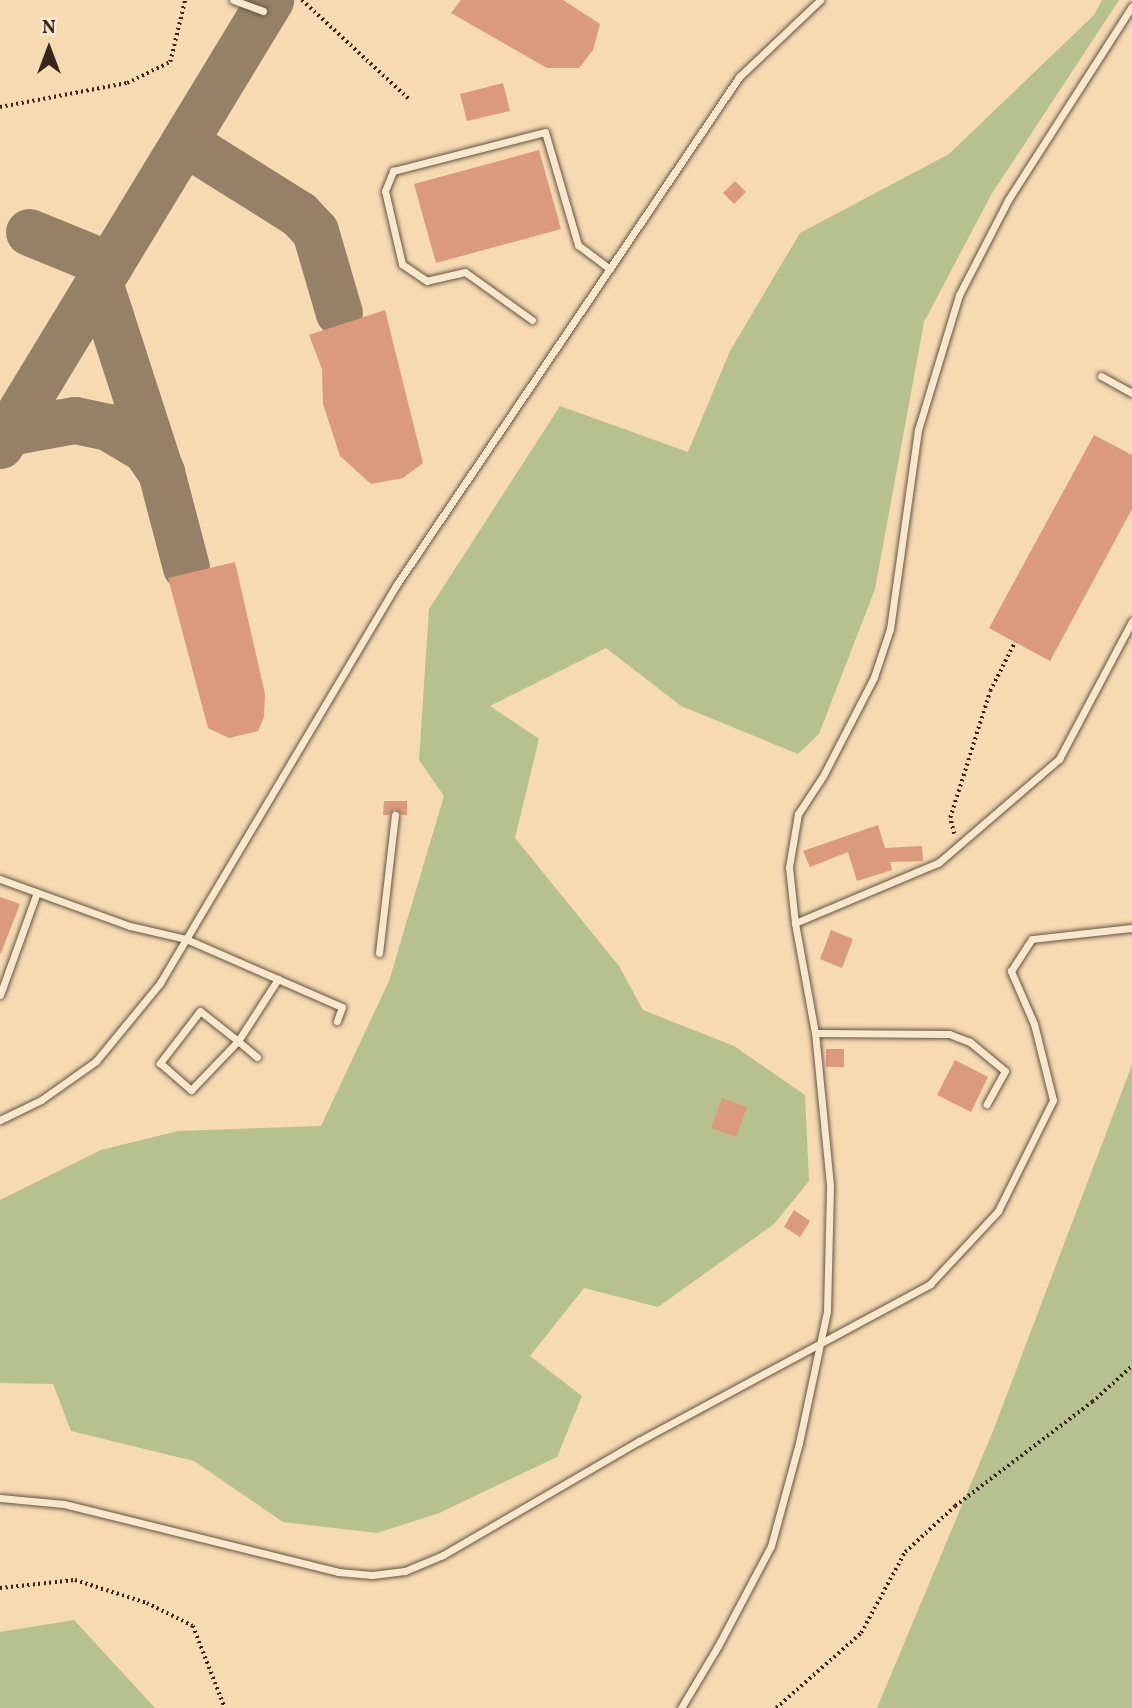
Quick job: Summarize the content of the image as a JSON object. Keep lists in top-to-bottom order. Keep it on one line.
{"north":"top"}
